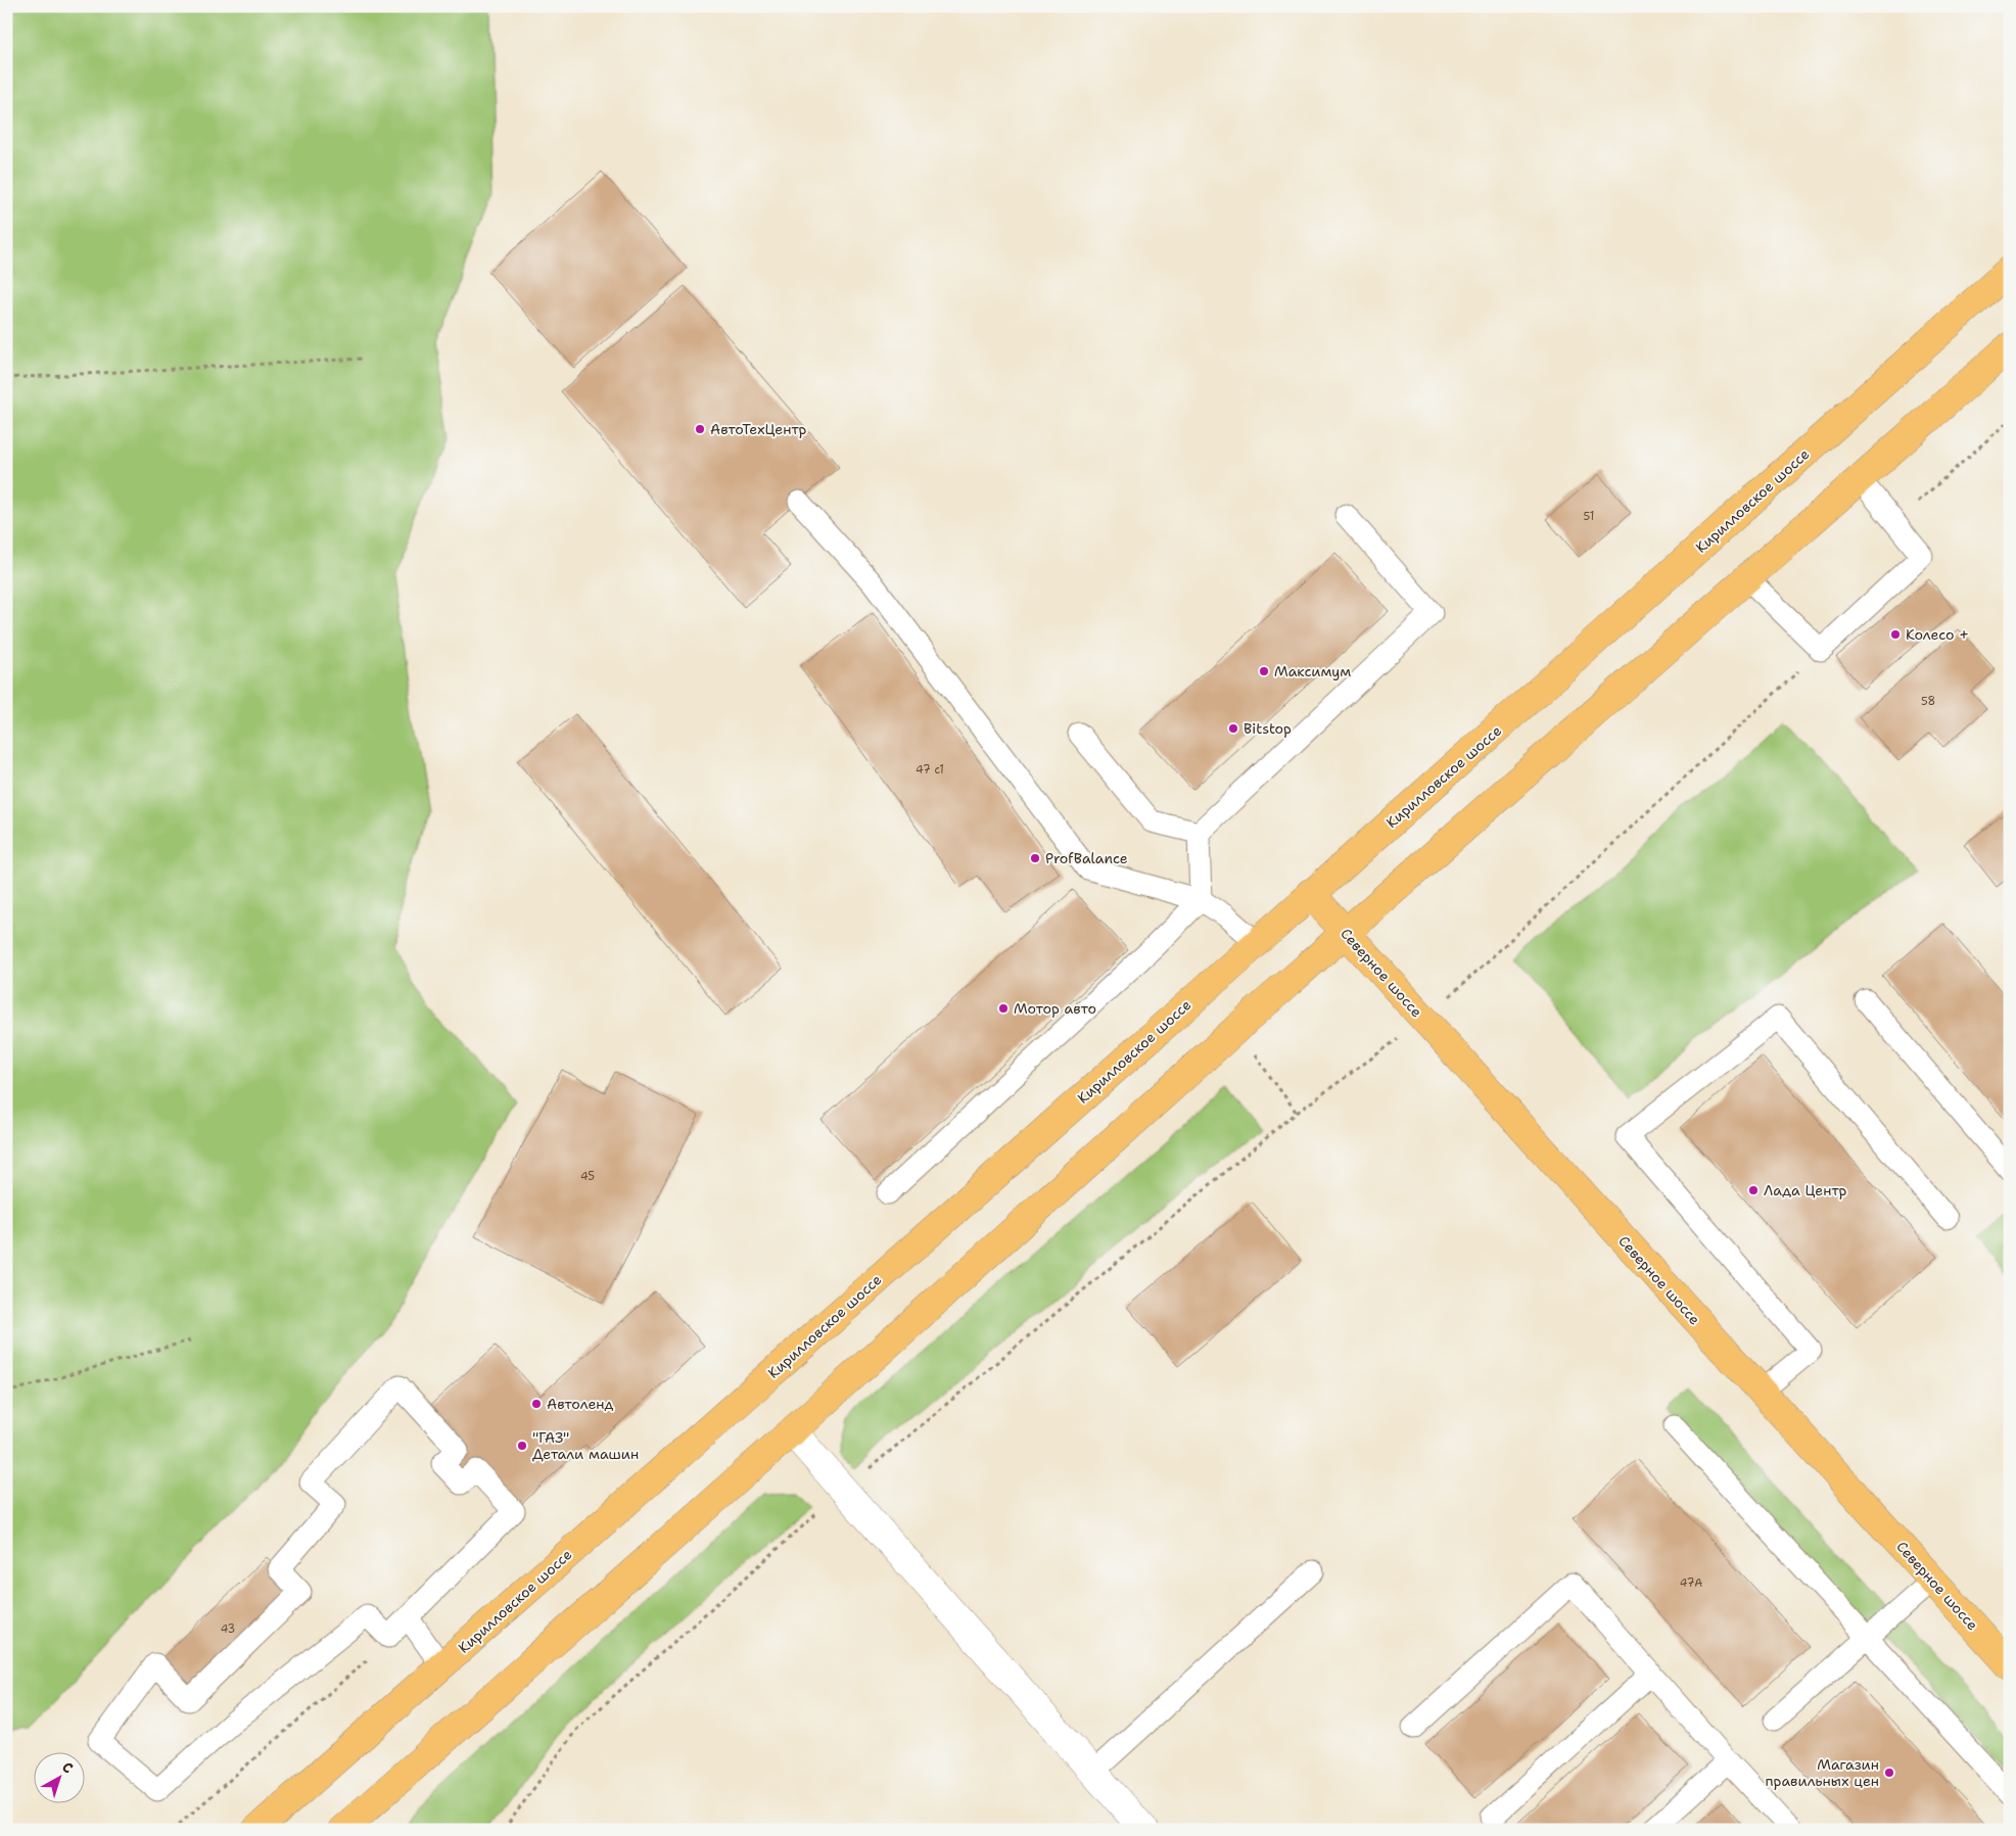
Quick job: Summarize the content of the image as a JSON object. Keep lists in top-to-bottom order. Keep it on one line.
{"streets":{"main road":["Кирилловское шоссе","Северное шоссе"]},"crossings":[["Кирилловское шоссе","Северное шоссе"]],"places":["АвтоТехЦентр","Колесо +","Максимум","Bitstop","ProfBalance","Мотор авто","Лада Центр","Автоленд","\"ГАЗ\" Детали машин","Магазин правильных цен"],"house_numbers":["51","58","47 с1","45","47А","43"],"north":"top right"}
